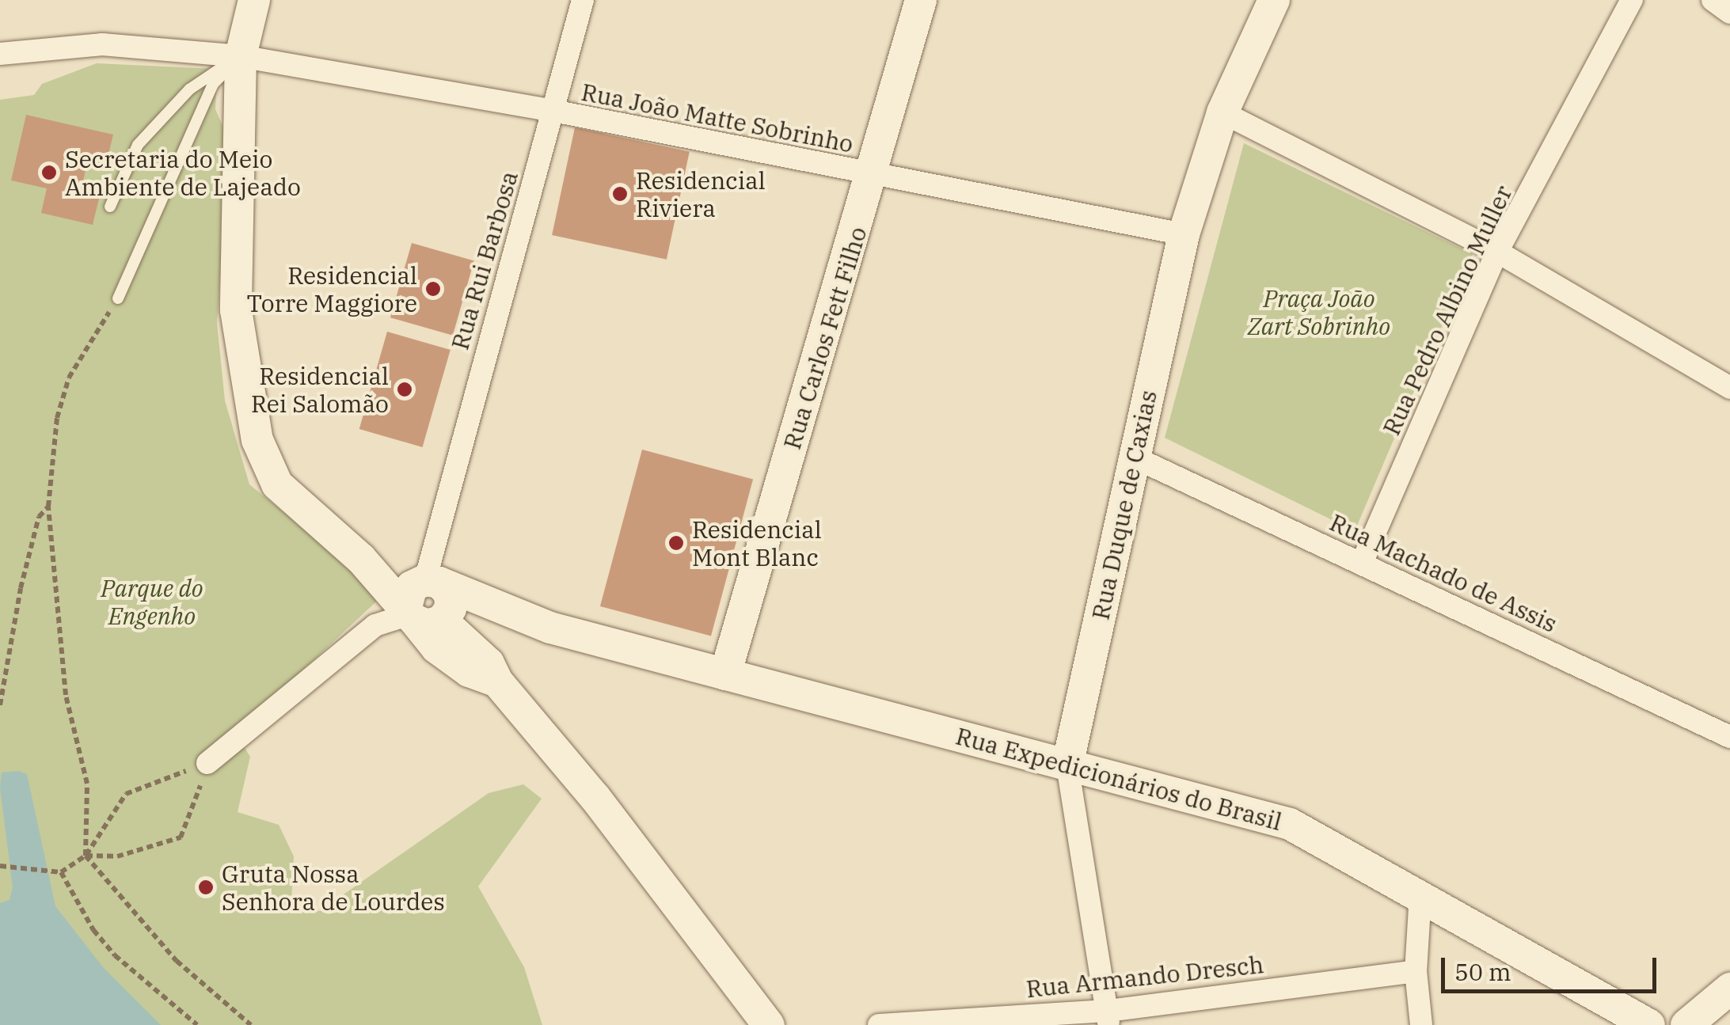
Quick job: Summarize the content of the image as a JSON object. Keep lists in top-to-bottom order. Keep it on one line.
{"streets":{"street":["Rua João Matte Sobrinho","Rua Rui Barbosa","Rua Pedro Albino Muller","Rua Carlos Fett Filho","Rua Duque de Caxias","Rua Machado de Assis","Rua Expedicionários do Brasil","Rua Armando Dresch"]},"crossings":[["Rua João Matte Sobrinho","Rua Rui Barbosa"],["Rua João Matte Sobrinho","Rua Carlos Fett Filho"],["Rua João Matte Sobrinho","Rua Duque de Caxias"],["Rua Rui Barbosa","Rua Expedicionários do Brasil"],["Rua Pedro Albino Muller","Rua Machado de Assis"],["Rua Carlos Fett Filho","Rua Expedicionários do Brasil"],["Rua Duque de Caxias","Rua Machado de Assis"],["Rua Duque de Caxias","Rua Expedicionários do Brasil"],["Rua Duque de Caxias","Rua Armando Dresch"]],"parks":["Praça João Zart Sobrinho","Parque do Engenho"],"places":["Secretaria do Meio Ambiente de Lajeado","Residencial Riviera","Residencial Torre Maggiore","Residencial Rei Salomão","Residencial Mont Blanc","Gruta Nossa Senhora de Lourdes"],"scale_bar":"50 m"}
